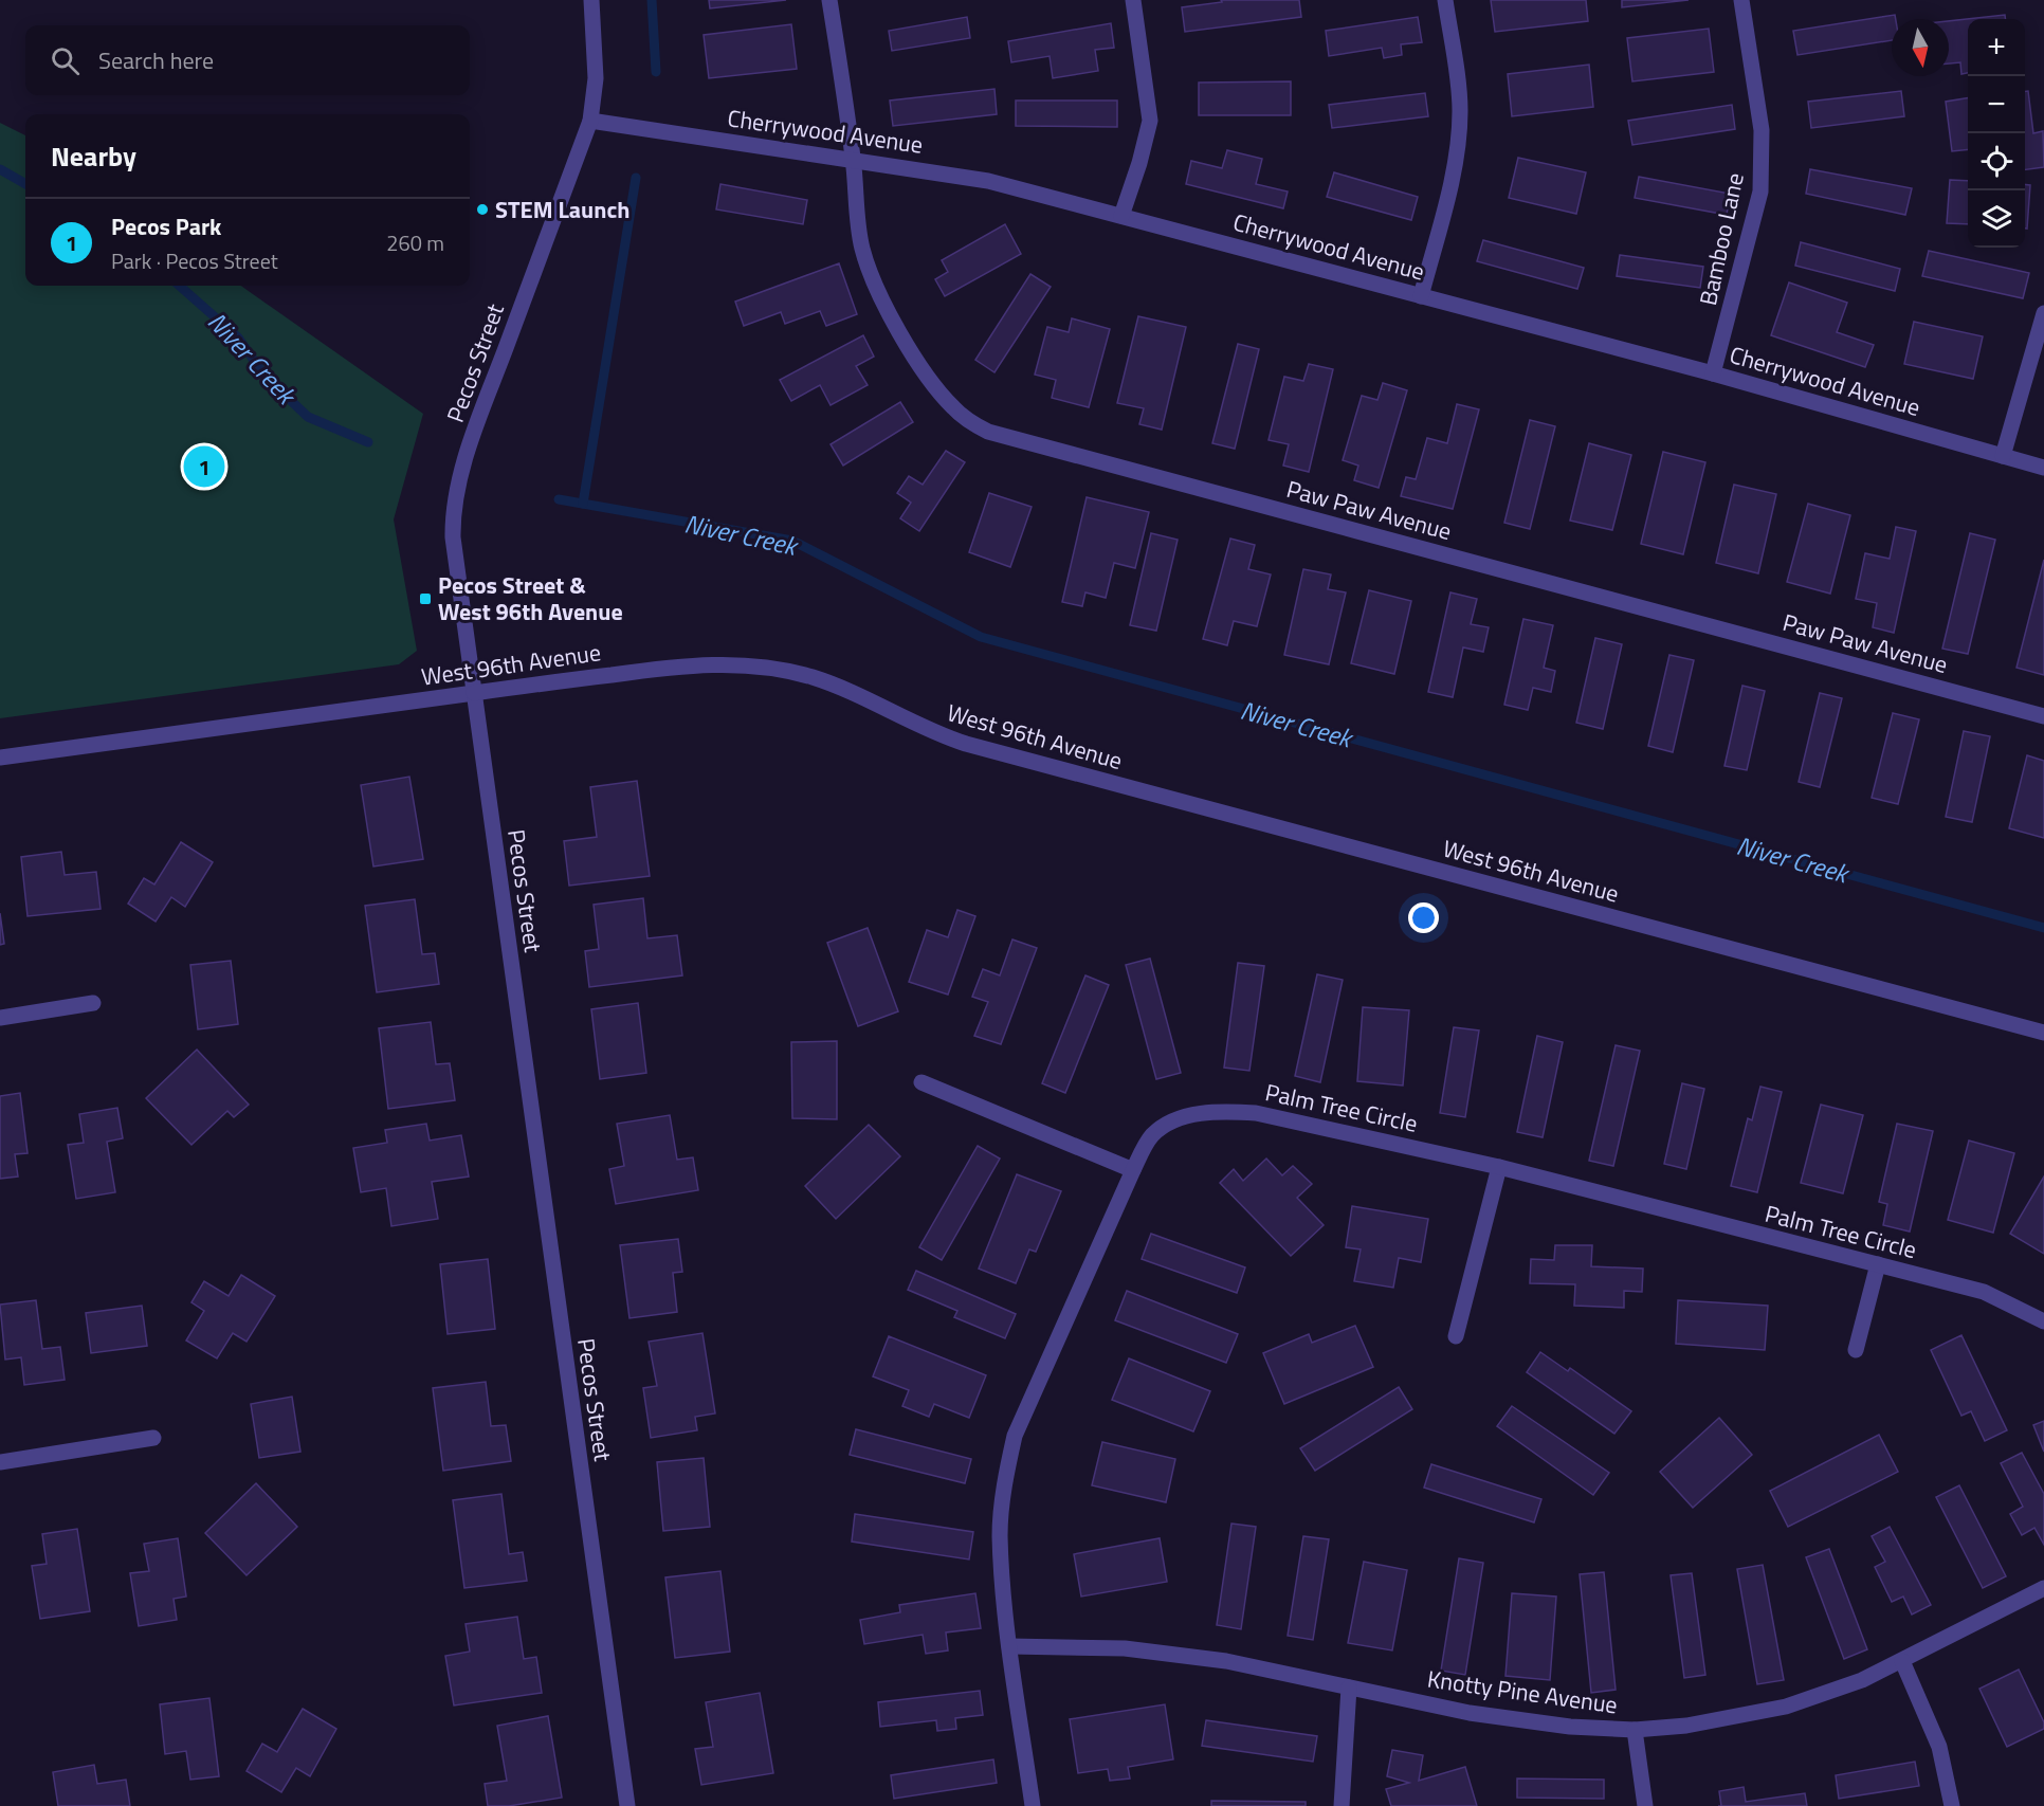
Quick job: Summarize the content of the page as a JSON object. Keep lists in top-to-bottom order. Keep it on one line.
{"streets":{"street":["Cherrywood Avenue","Bamboo Lane","Pecos Street","Paw Paw Avenue","West 96th Avenue","Palm Tree Circle","Knotty Pine Avenue"]},"crossings":[["Cherrywood Avenue","Bamboo Lane"],["Cherrywood Avenue","Pecos Street"],["Cherrywood Avenue","Paw Paw Avenue"],["Pecos Street","West 96th Avenue"],["Palm Tree Circle","Knotty Pine Avenue"]],"water":["Niver Creek"],"places":{"other":["STEM Launch"],"transit":["Pecos Street & West 96th Avenue"]},"north":"bottom","page":{"map_buttons":["+","−"],"search":"Search here","heading":"Nearby","list":[{"mark":"1","name":"Pecos Park","note":"Park · Pecos Street","value":"260 m"}],"pins":"1"}}
